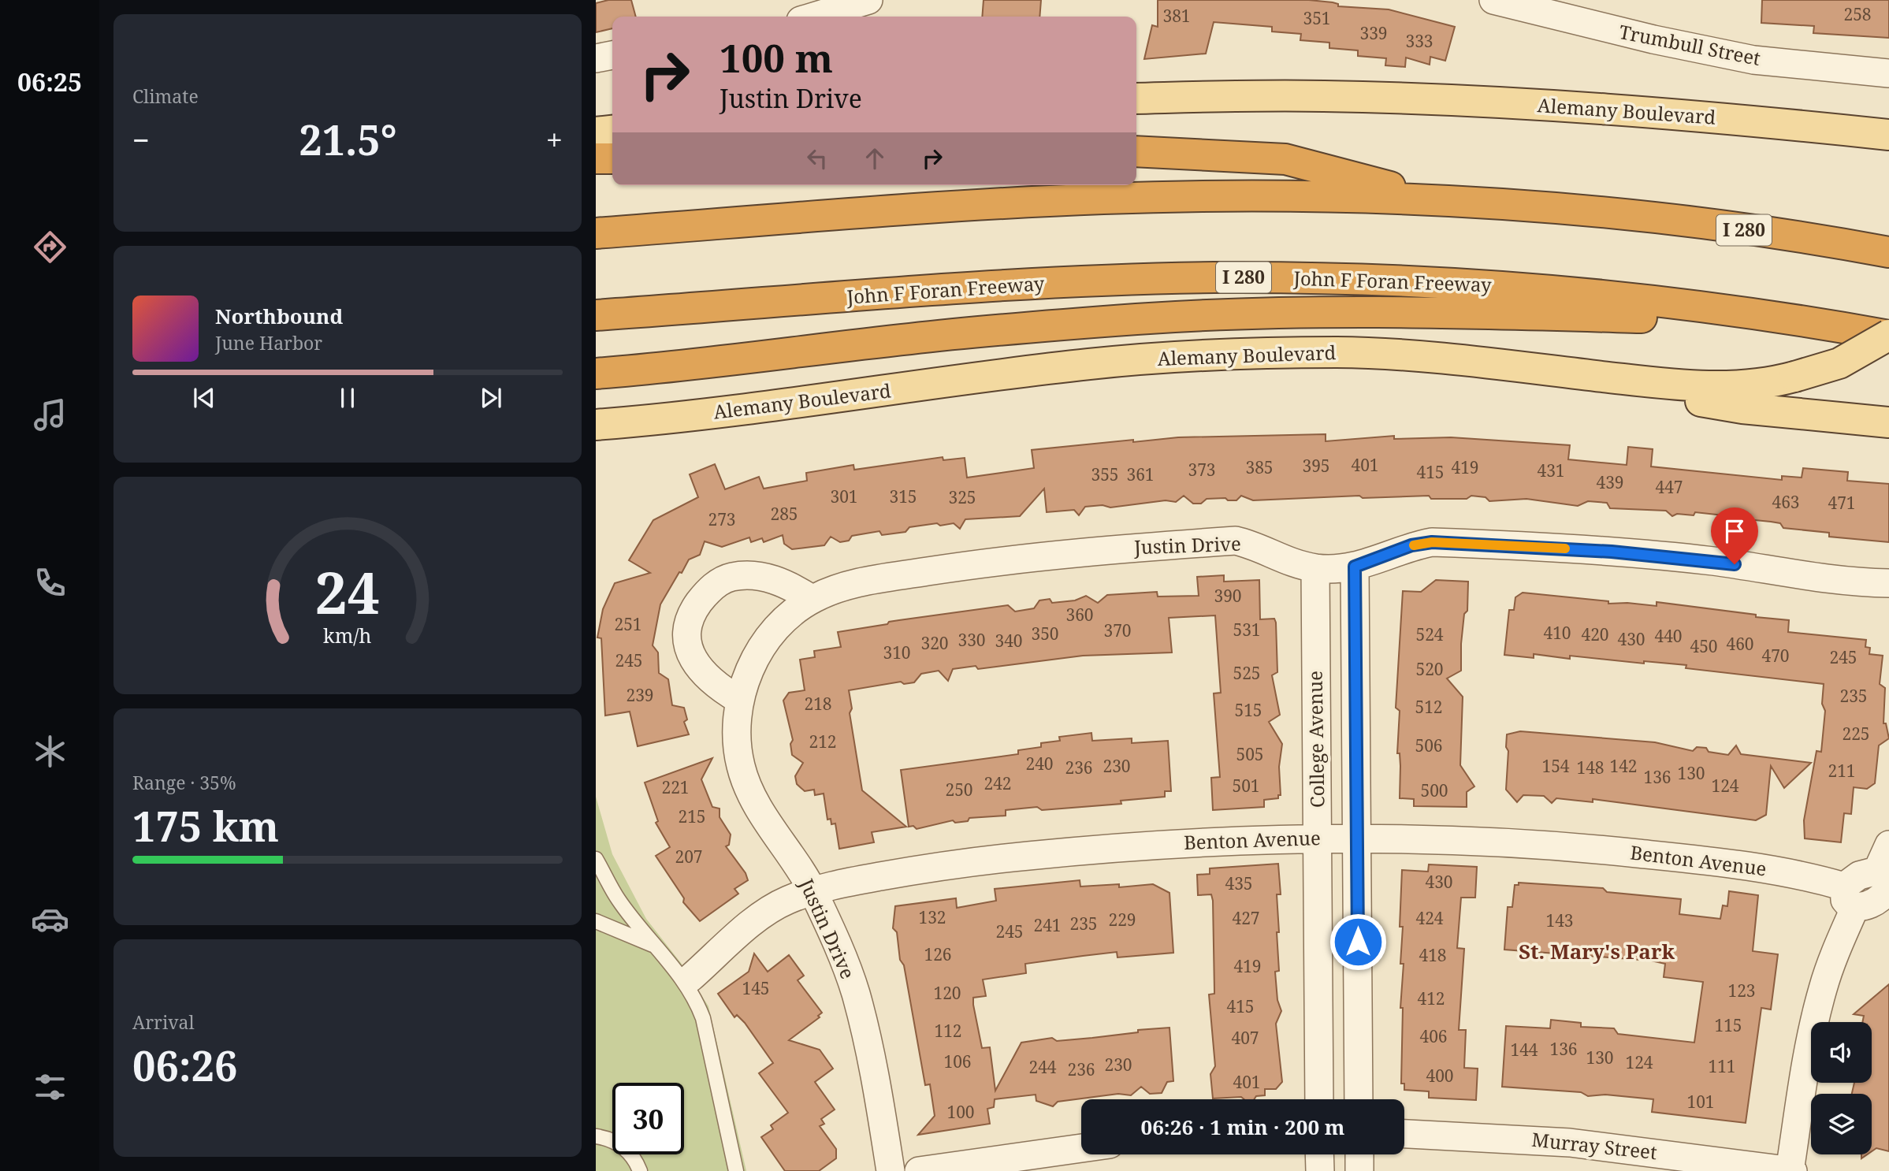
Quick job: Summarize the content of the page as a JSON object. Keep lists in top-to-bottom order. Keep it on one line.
{"streets":{"highway":["I 280","John F Foran Freeway"],"main road":["Alemany Boulevard"],"street":["Trumbull Street","Justin Drive","College Avenue","Benton Avenue","Murray Street"]},"crossings":[["Alemany Boulevard","John F Foran Freeway"],["Justin Drive","College Avenue"],["Justin Drive","Benton Avenue"],["College Avenue","Benton Avenue"]],"districts":["St. Mary's Park"],"house_numbers":["258","381","351","339","333","401","395","385","419","373","431","415","355","361","439","447","301","315","325","463","471","285","273","390","360","251","531","370","410","350","524","420","440","430","330","340","320","460","450","310","470","245","245","520","525","239","235","218","512","515","225","212","506","505","240","230","154","142","236","148","211","130","136","242","501","124","221","250","500","215","207","430","435","132","427","424","229","143","235","241","245","126","418","419","145","123","120","412","415","115","112","406","407","136","144","130","106","124","230","111","244","236","400","401","101","100"],"page":{"tabs":"06:25","tile":["Climate",["Range · 35%","175 km"],["Arrival","06:26"]],"turn":["100 m","Justin Drive"],"heat":["−","21.5°","+"],"song":["Northbound","June Harbor"],"limit":"30","trip":"06:26 · 1 min · 200 m","gauge":["24","km/h"]}}
